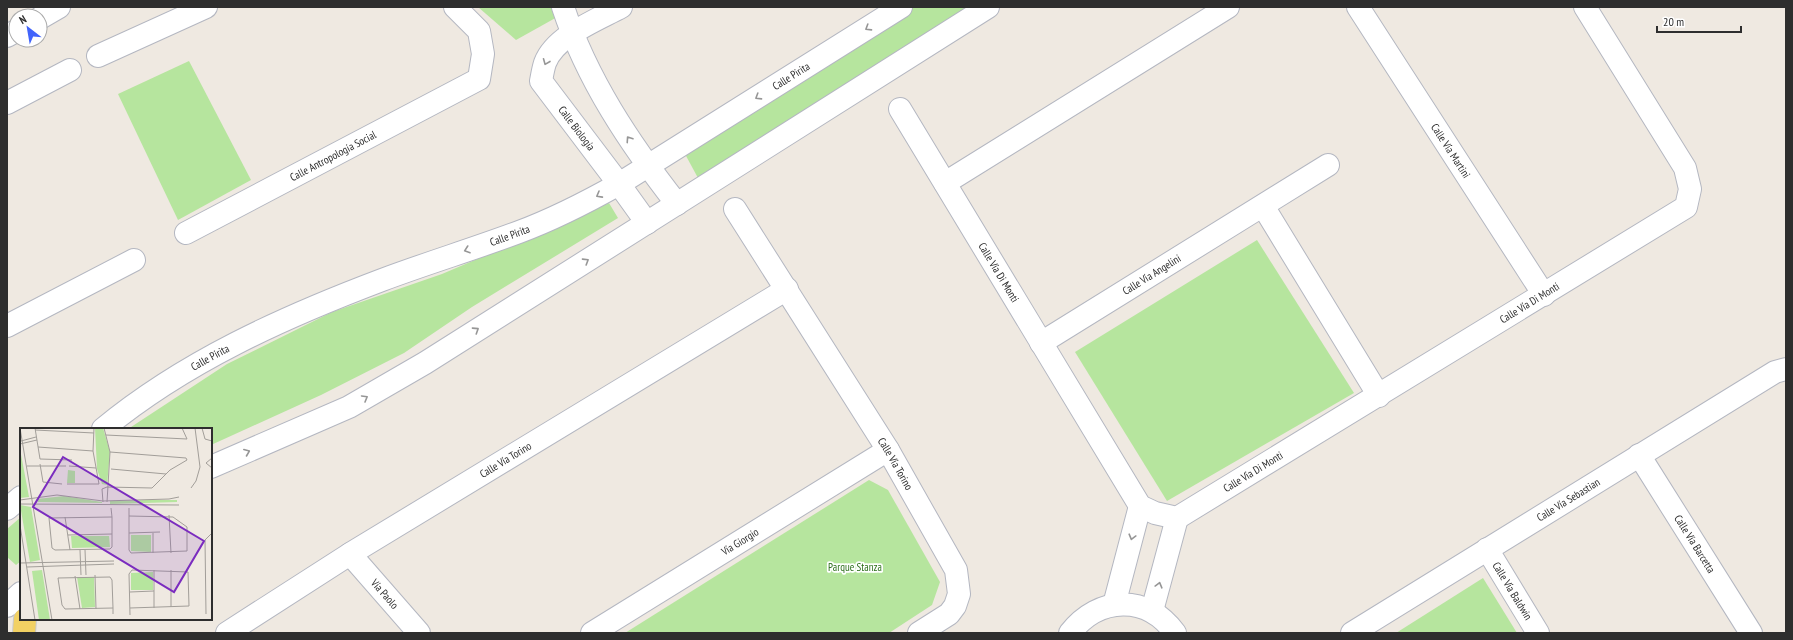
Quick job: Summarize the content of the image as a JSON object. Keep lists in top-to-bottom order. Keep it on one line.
{"streets":{"street":["Calle Pirita","Calle Biología","Calle Vía Martini","Calle Antropología Social","Calle Vía Di Monti","Calle Vía Angelini","Calle Vía Torino","Calle Vía Sebastian","Vía Giorgio","Calle Vía Barcetta","Calle Vía Baldwin","Vía Paolo"]},"crossings":[["Calle Pirita","Calle Biología"],["Calle Vía Martini","Calle Vía Di Monti"],["Calle Vía Di Monti","Calle Vía Angelini"],["Calle Vía Torino","Vía Giorgio"],["Calle Vía Torino","Vía Paolo"],["Calle Vía Sebastian","Calle Vía Barcetta"],["Calle Vía Sebastian","Calle Vía Baldwin"]],"parks":["Parque Stanza"],"scale_bar":"20 m","north":"top left"}
